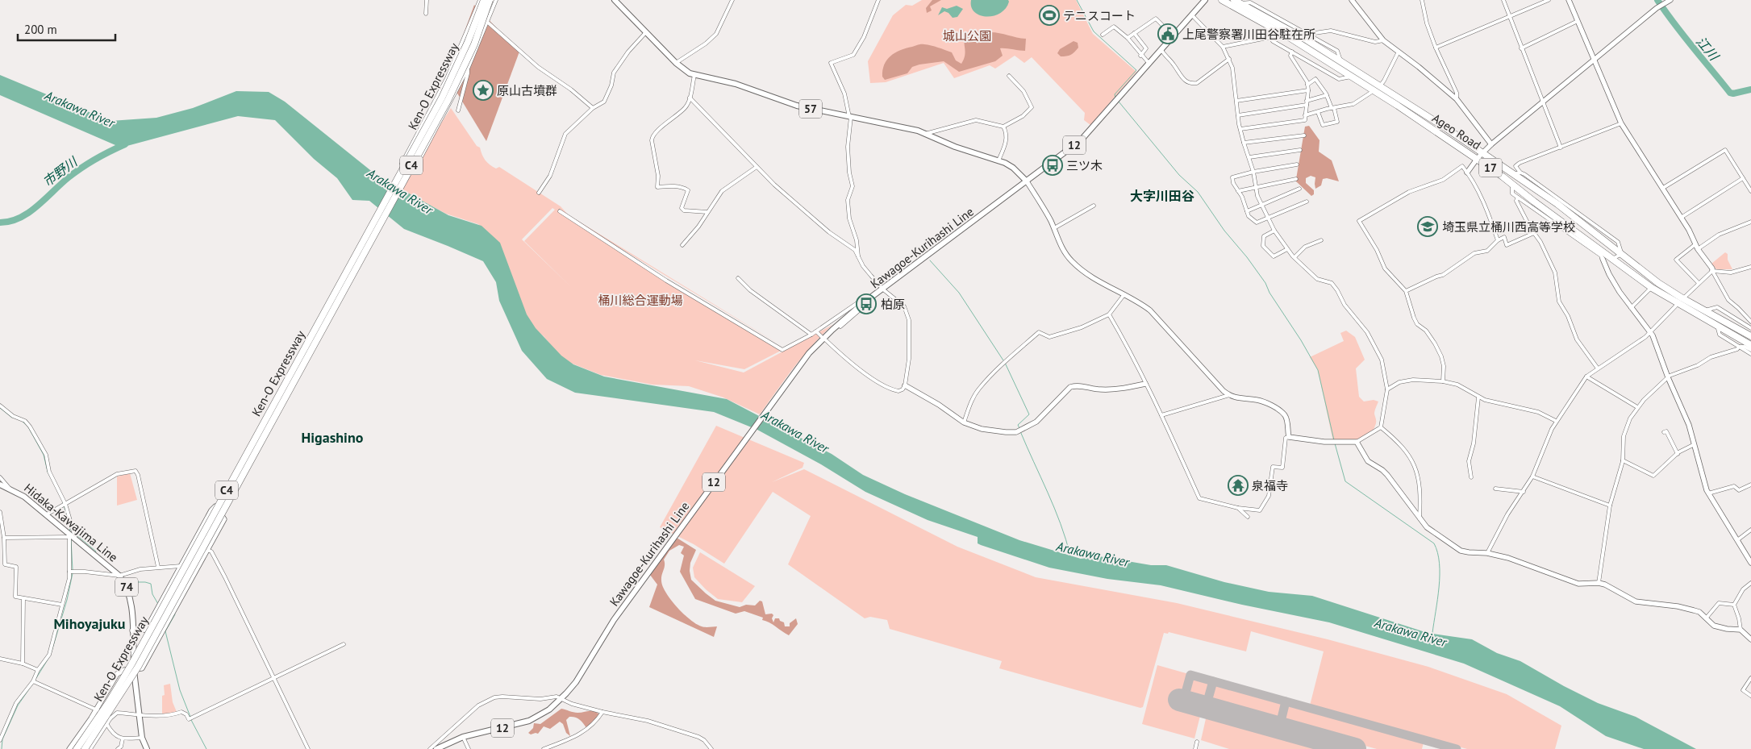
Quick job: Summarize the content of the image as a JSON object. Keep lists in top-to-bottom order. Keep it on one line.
{"streets":{"highway":["Ken-O Expressway","Ageo Road","C4","17"],"main road":["57","12","Kawagoe-Kurihashi Line","Hidaka-Kawajima Line","74"]},"crossings":[["57","Kawagoe-Kurihashi Line"]],"districts":["大字川田谷","Higashino","Mihoyajuku"],"water":["江川","Arakawa River","市野川"],"parks":["城山公園","桶川総合運動場"],"places":{"sports":["テニスコート"],"public building":["上尾警察署川田谷駐在所"],"place":["原山古墳群"],"bus stop":["三ツ木","柏原"],"school or university":["埼玉県立桶川西高等学校"],"temple":["泉福寺"]},"scale_bar":"200 m"}
